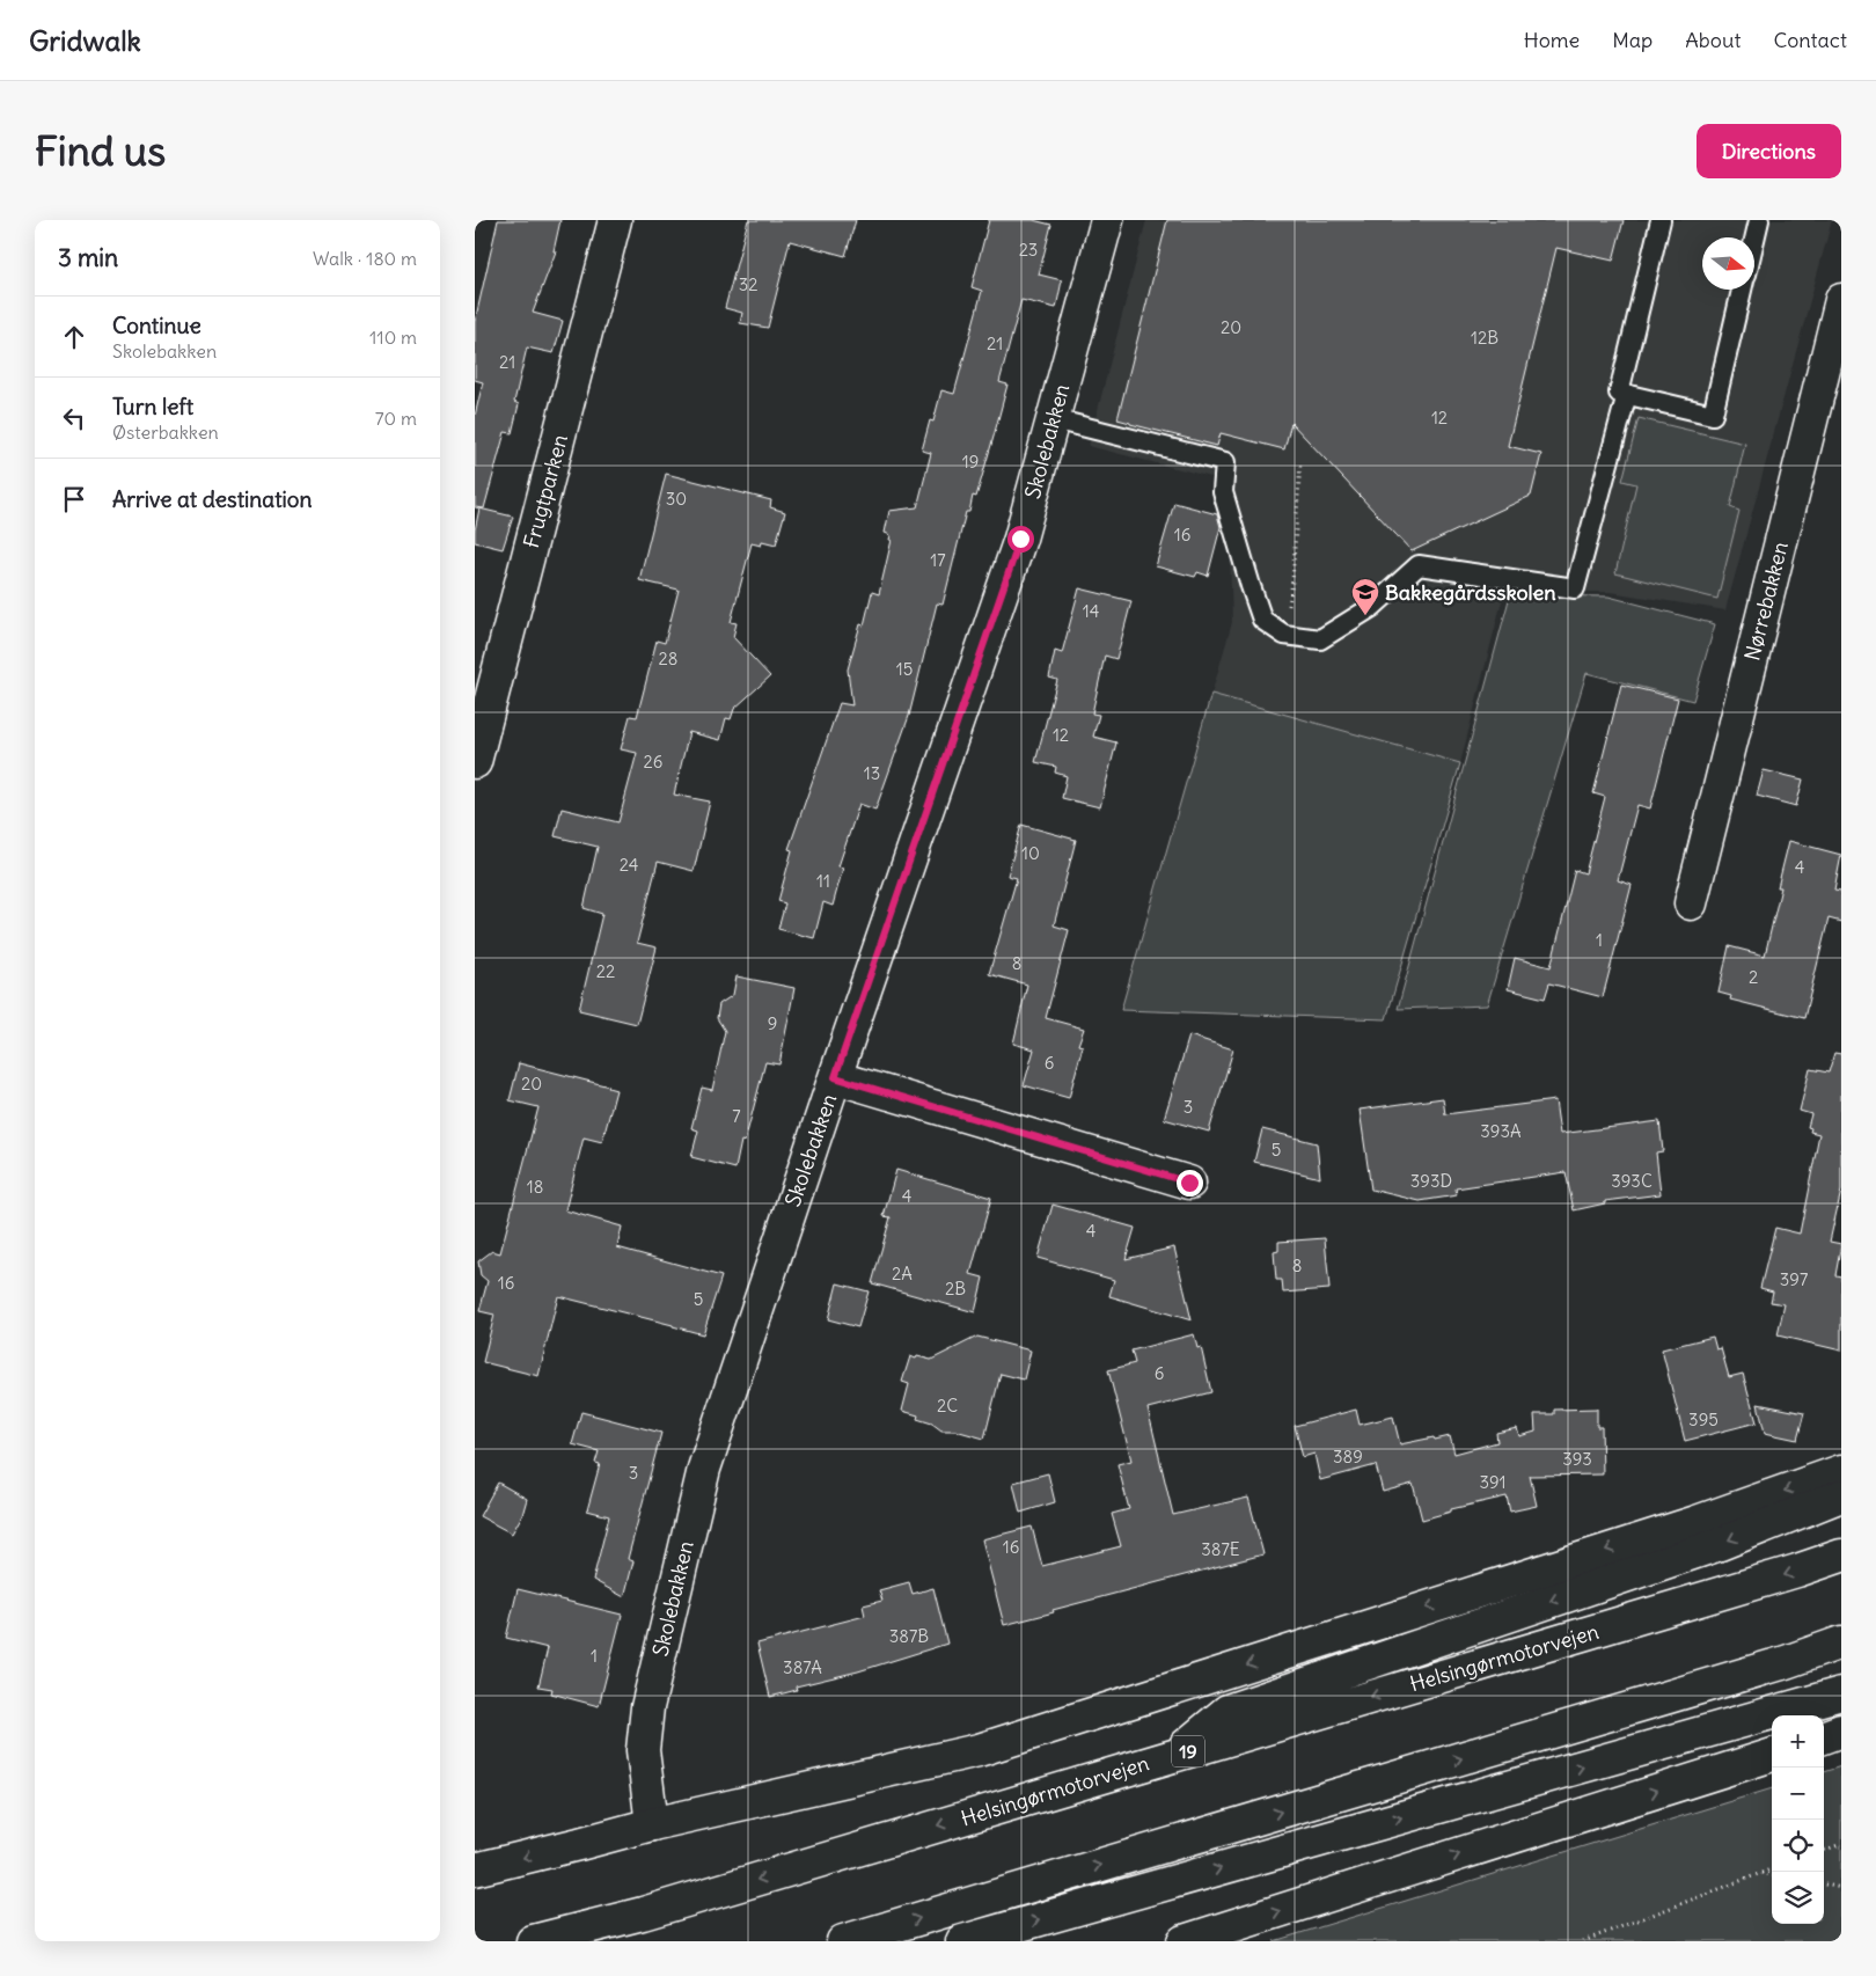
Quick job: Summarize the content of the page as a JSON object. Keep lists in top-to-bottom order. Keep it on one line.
{"streets":{"main road":["Skolebakken","Frugtparken","Nørrebakken","Helsingørmotorvejen","19"]},"places":{"school or university":["Bakkegårdsskolen"]},"house_numbers":["23","32","20","12B","21","21","12","19","30","16","17","14","28","15","12","26","13","10","24","4","11","1","8","22","2","9","6","20","3","7","393A","5","393D","393C","18","4","4","8","2A","397","16","2B","5","6","2C","395","389","393","3","391","16","387E","387B","1","387A"],"north":"right","page":{"header":"Gridwalk","nav":["Home","Map","About","Contact"],"buttons":"Directions","title":"Find us","heading":["3 min","Walk · 180 m"],"list":[["Continue","Skolebakken","110 m"],["Turn left","Østerbakken","70 m"],"Arrive at destination"],"map_buttons":["+","−"]}}
